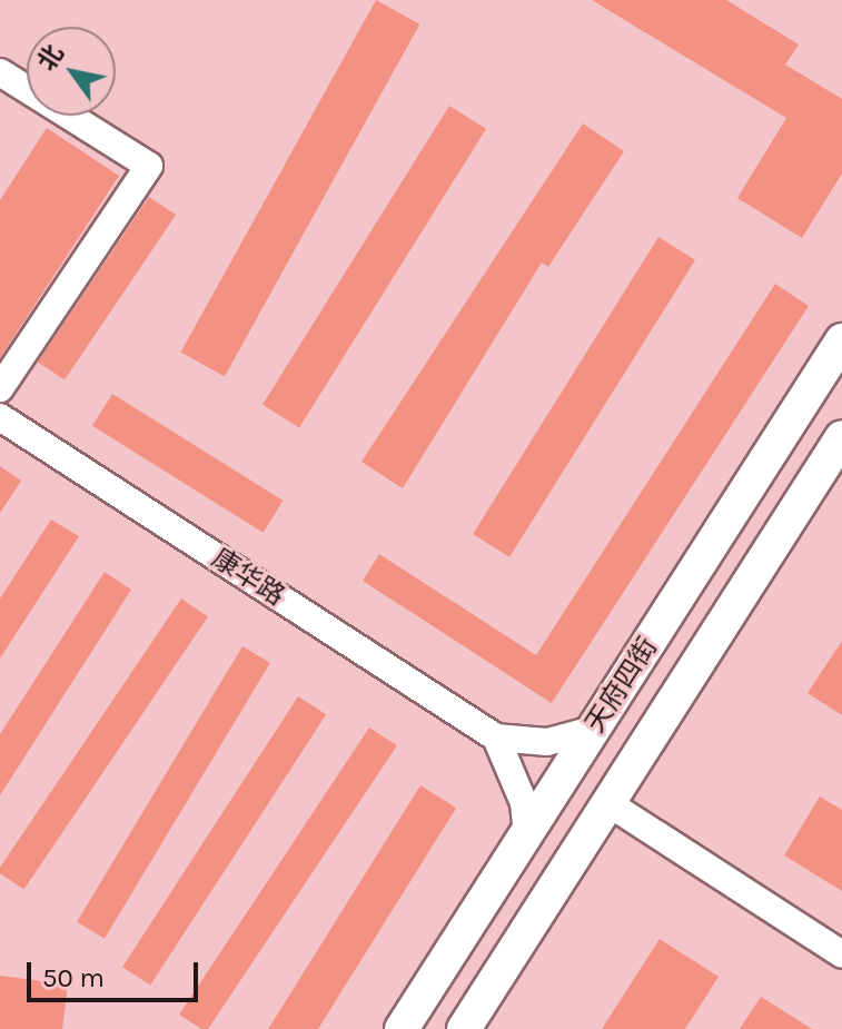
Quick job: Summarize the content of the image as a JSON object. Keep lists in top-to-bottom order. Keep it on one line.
{"streets":{"main road":["天府四街"],"street":["康华路"]},"scale_bar":"50 m","north":"top left"}
